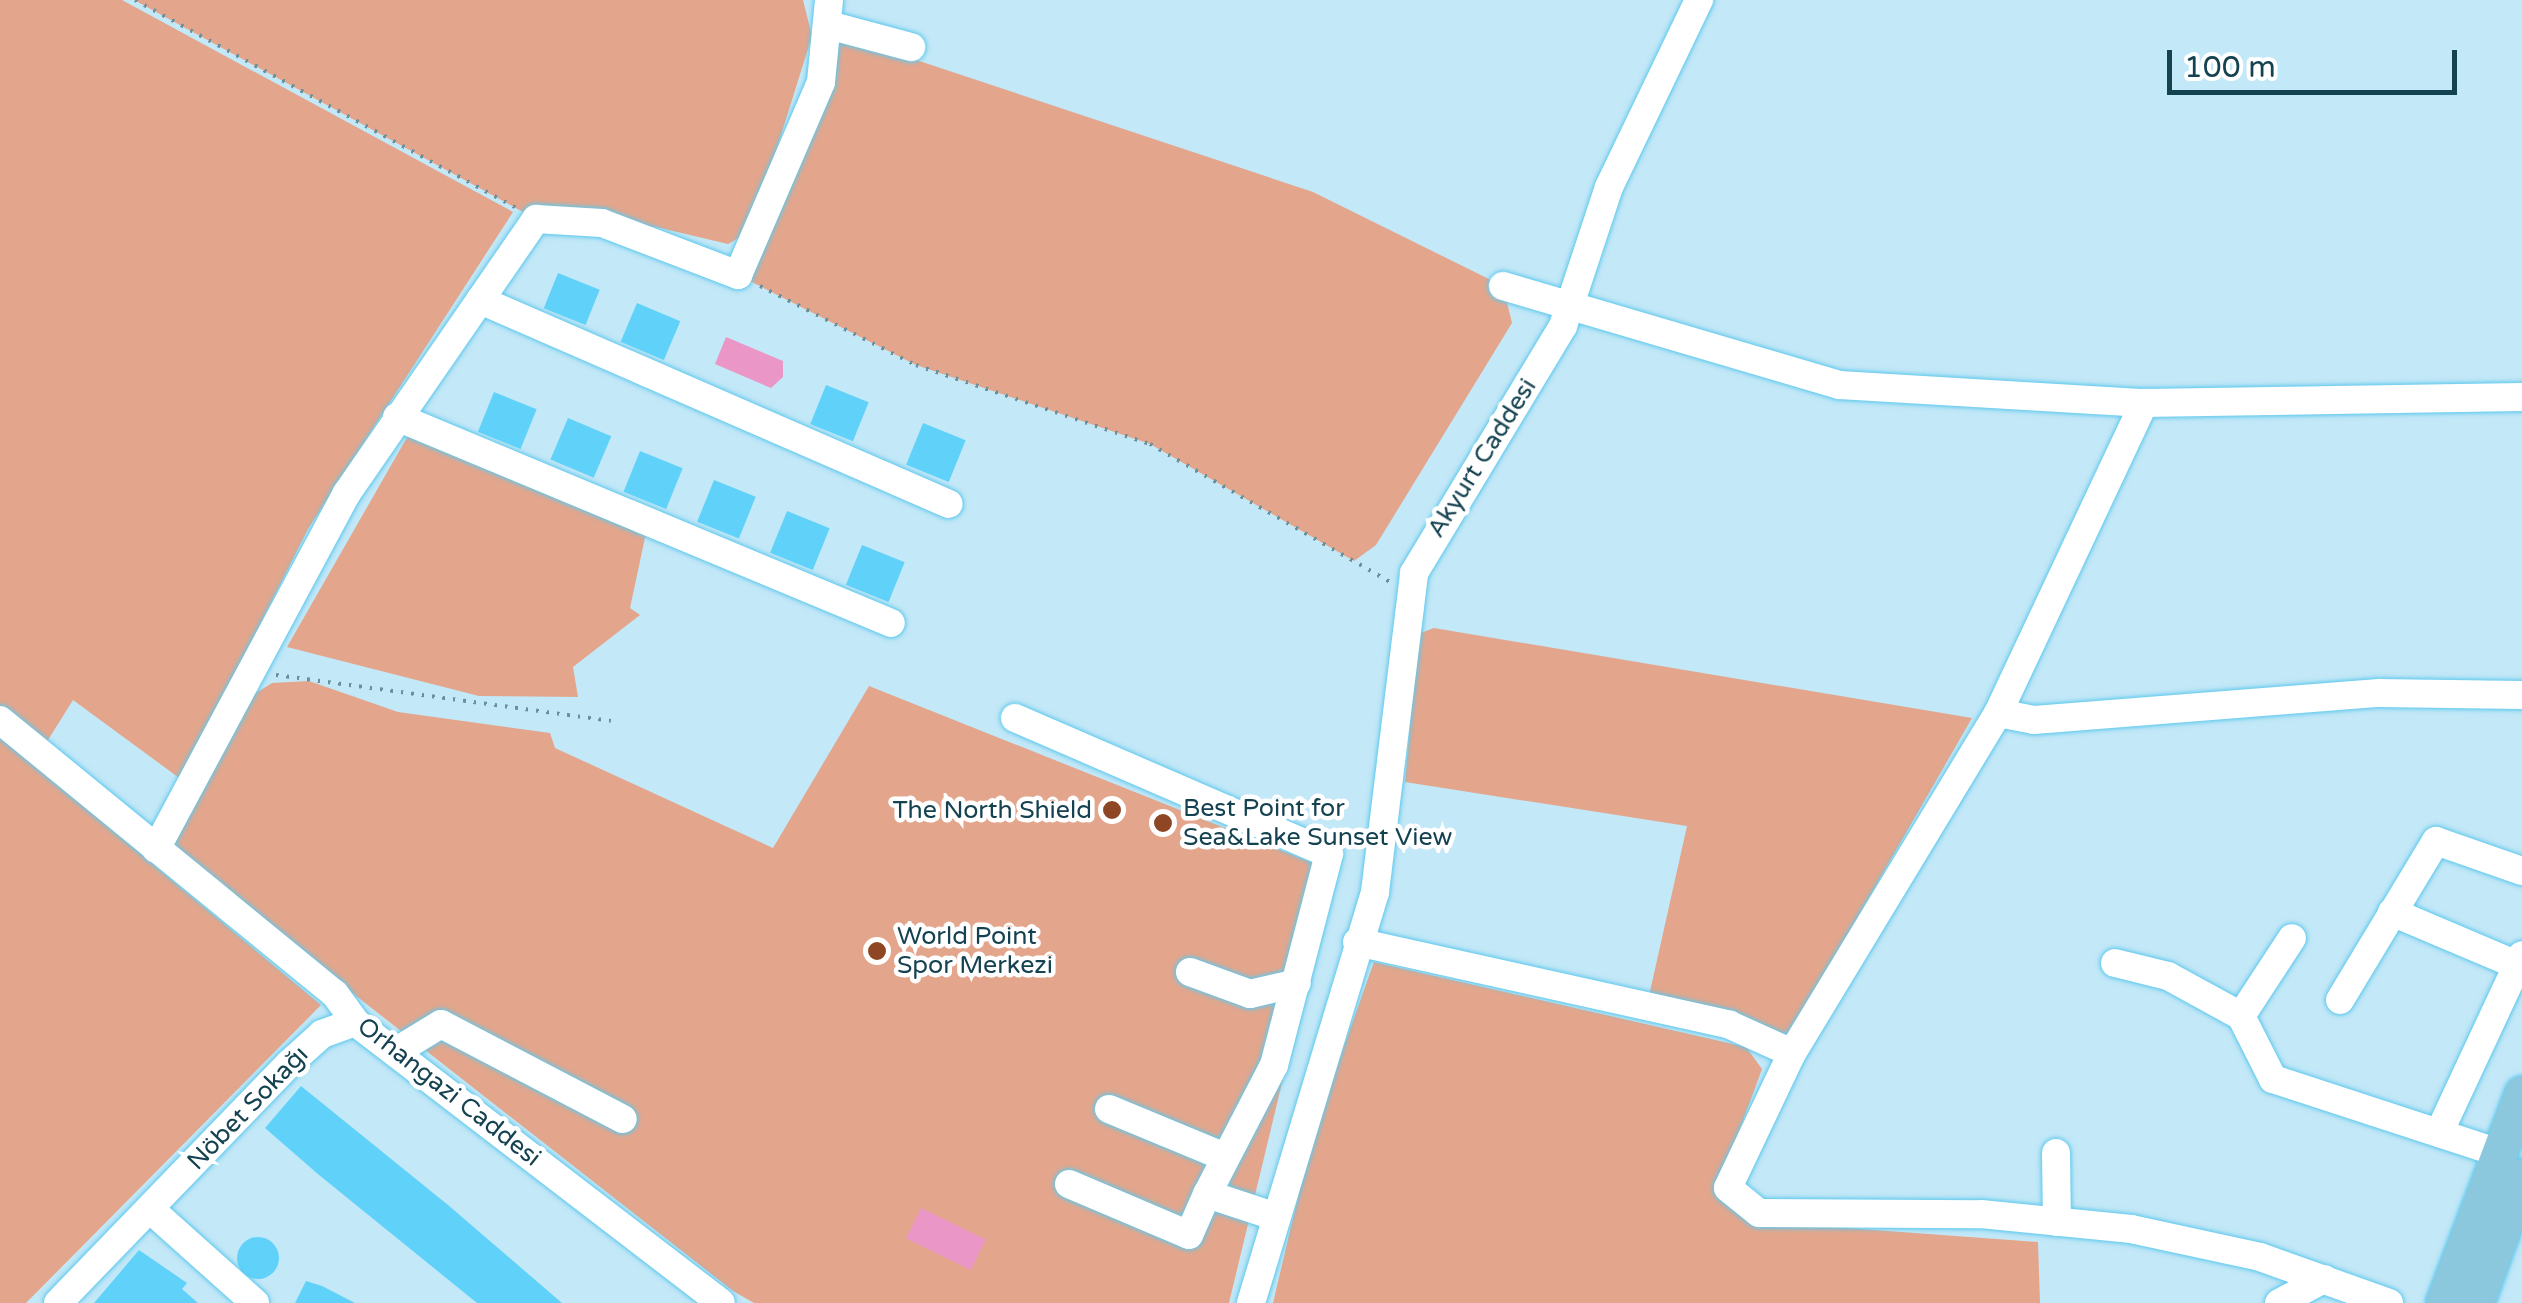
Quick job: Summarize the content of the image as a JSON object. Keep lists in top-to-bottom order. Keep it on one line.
{"streets":{"street":["Akyurt Caddesi","Orhangazi Caddesi","Nöbet Sokağı"]},"crossings":[["Orhangazi Caddesi","Nöbet Sokağı"]],"places":["The North Shield","Best Point for Sea&Lake Sunset View","World Point Spor Merkezi"],"scale_bar":"100 m"}
